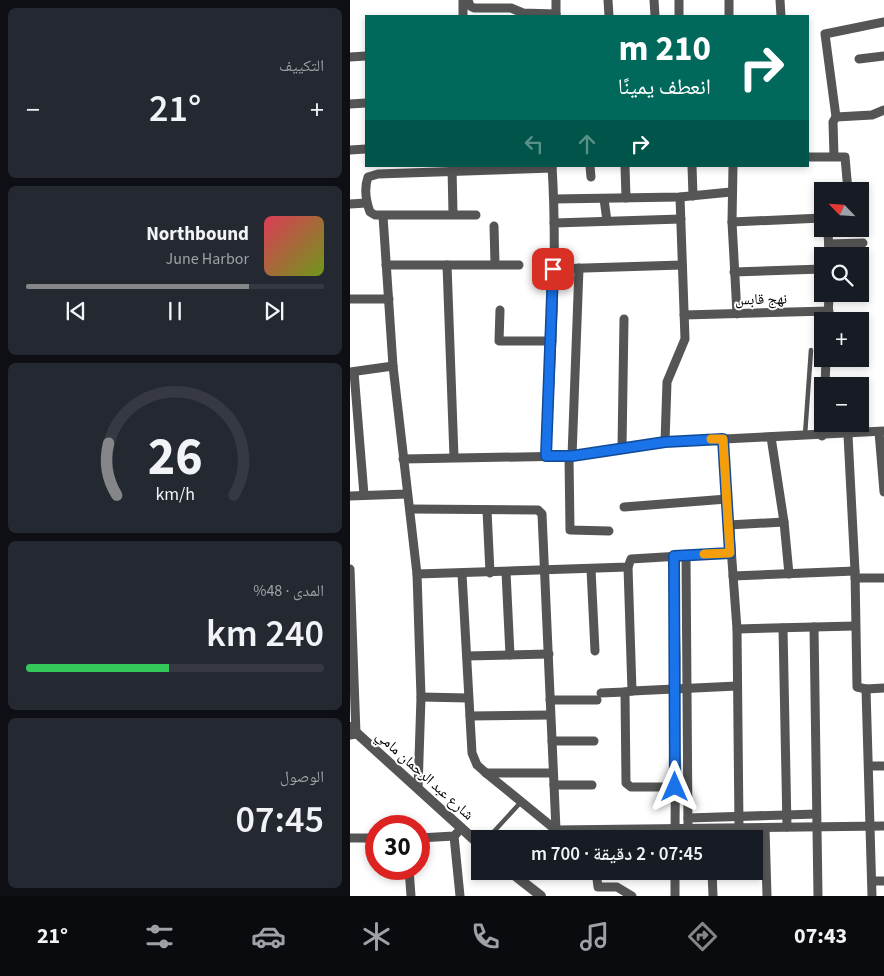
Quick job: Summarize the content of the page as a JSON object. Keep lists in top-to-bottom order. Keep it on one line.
{"streets":{"street":["نهج قابس","شارع عبد الرحمان مامي"]},"north":"top left","page":{"tile":["التكييف",["المدى · 48%","240 km"],["الوصول","07:45"]],"turn":["210 m","انعطف يمينًا"],"heat":["−","21°","+"],"map_buttons":["+","−"],"song":["Northbound","June Harbor"],"limit":"30","trip":"07:45 · 2 دقيقة · 700 m","tabs":["07:43","21°"],"gauge":["26","km/h"]}}
